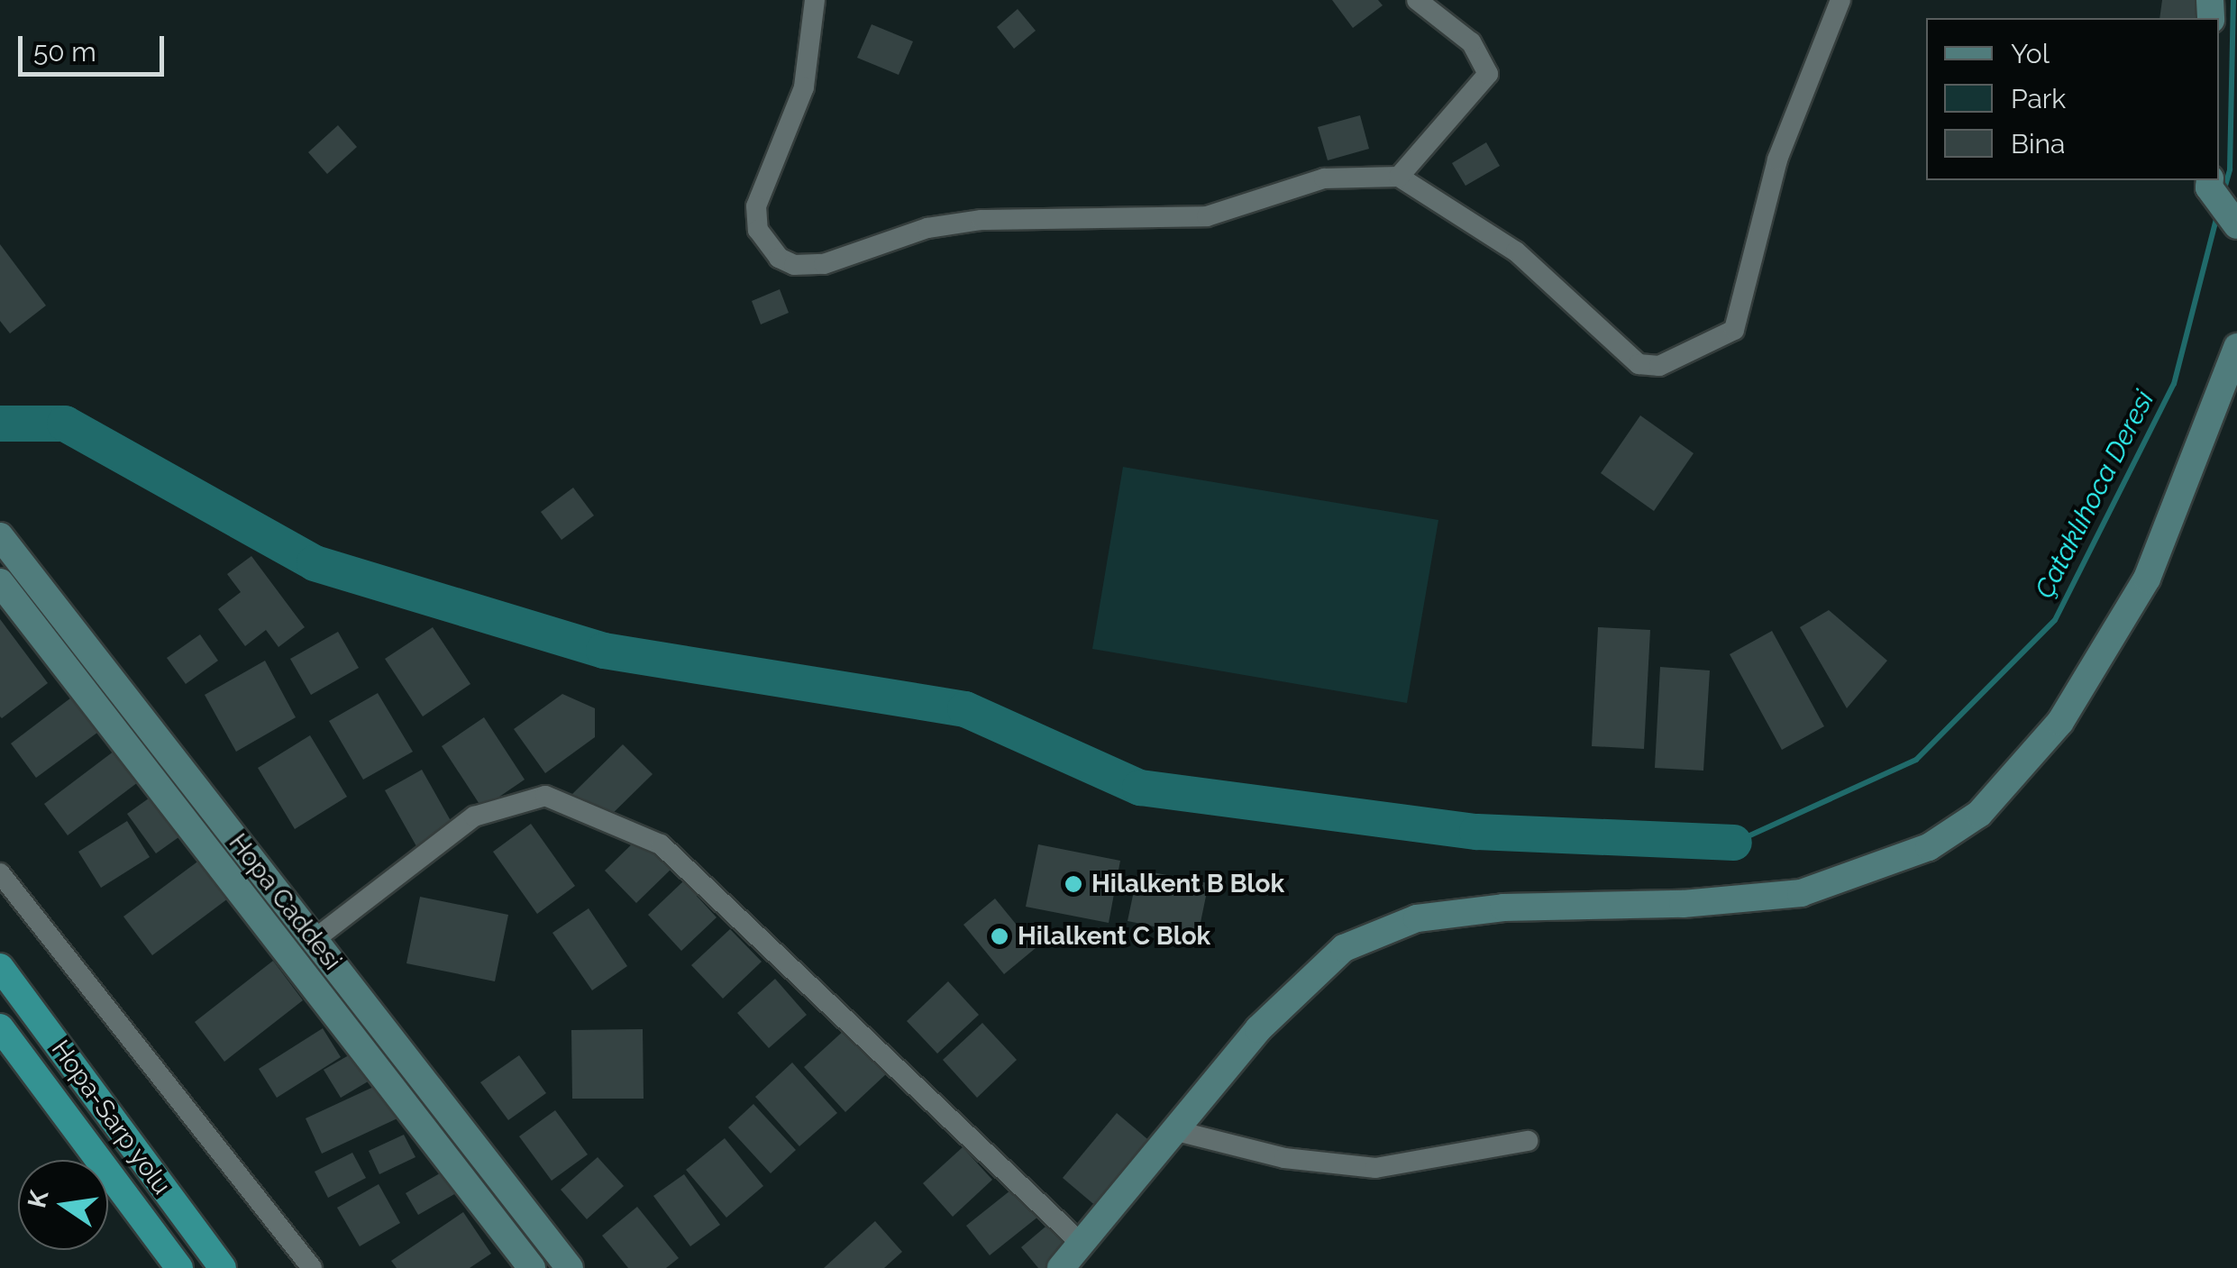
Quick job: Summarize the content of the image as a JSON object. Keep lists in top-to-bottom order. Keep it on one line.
{"streets":{"highway":["Hopa-Sarp yolu"],"main road":["Hopa Caddesi"]},"water":["Çataklıhoca Deresi"],"places":["Hilalkent B Blok","Hilalkent C Blok"],"legend":["Yol","Park","Bina"],"scale_bar":"50 m","north":"left"}
